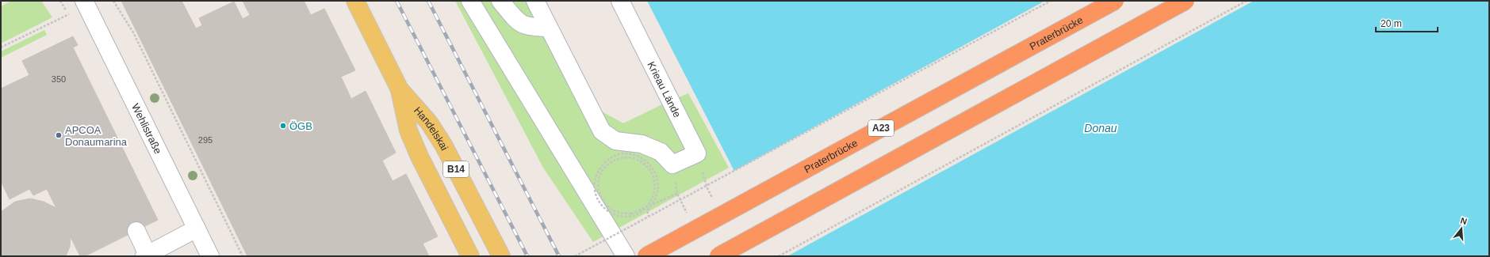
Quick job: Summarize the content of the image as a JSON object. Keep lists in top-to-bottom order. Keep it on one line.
{"streets":{"highway":["Praterbrücke","A23"],"main road":["Handelskai","B14"],"street":["Krieau Lände","Wehlistraße"]},"water":["Donau"],"places":["ÖGB","APCOA Donaumarina"],"house_numbers":["350","295"],"scale_bar":"20 m","north":"top"}
